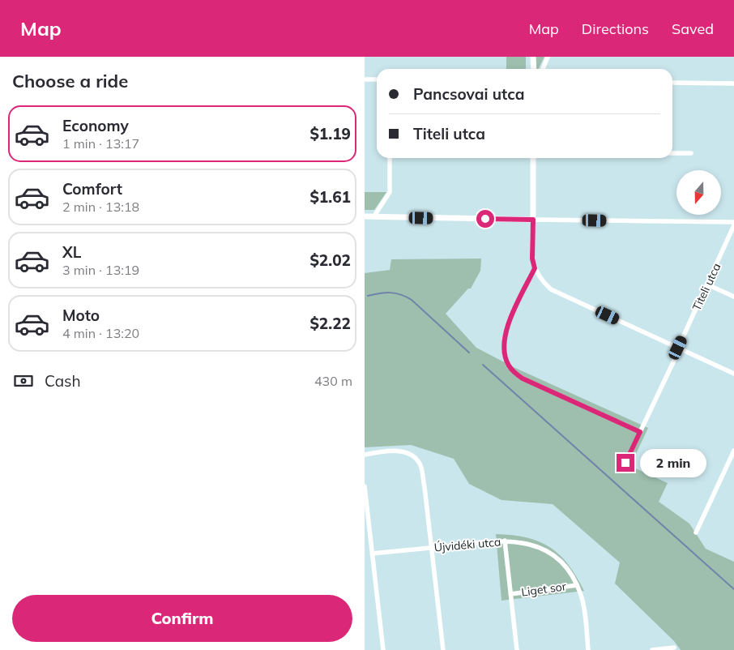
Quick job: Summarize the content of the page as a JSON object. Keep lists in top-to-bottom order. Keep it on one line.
{"streets":{"street":["Titeli utca","Újvidéki utca","Liget sor"]},"crossings":[["Újvidéki utca","Liget sor"]],"north":"bottom","page":{"header":"Map","nav":["Map","Directions","Saved"],"heading":"Choose a ride","banner":["Pancsovai utca","Titeli utca"],"list":[{"name":"Economy","note":"1 min · 13:17","value":"$1.19"},{"name":"Comfort","note":"2 min · 13:18","value":"$1.61"},{"name":"XL","note":"3 min · 13:19","value":"$2.02"},{"name":"Moto","note":"4 min · 13:20","value":"$2.22"}],"pay":["Cash","430 m"],"bubble":"2 min","buttons":"Confirm"}}
